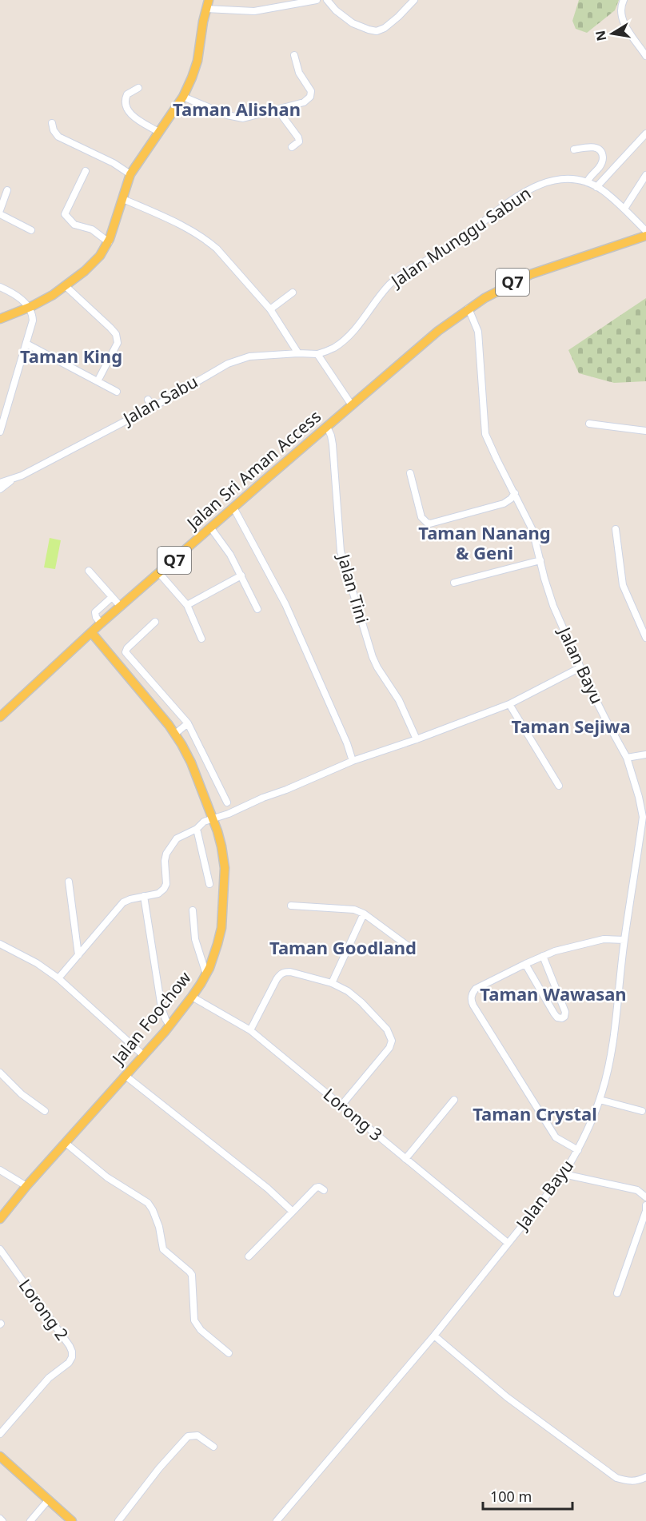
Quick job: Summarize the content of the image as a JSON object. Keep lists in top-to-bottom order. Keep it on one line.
{"streets":{"main road":["Q7","Jalan Sri Aman Access","Jalan Foochow"],"street":["Jalan Munggu Sabun","Jalan Sabu","Jalan Tini","Jalan Bayu","Lorong 3","Lorong 2"]},"crossings":[["Jalan Munggu Sabun","Jalan Sabu"],["Q7","Jalan Sri Aman Access"],["Q7","Jalan Bayu"],["Jalan Sri Aman Access","Jalan Tini"],["Jalan Sri Aman Access","Jalan Bayu"],["Jalan Sri Aman Access","Jalan Foochow"],["Jalan Bayu","Lorong 3"],["Jalan Foochow","Lorong 3"]],"districts":["Taman Alishan","Taman King","Taman Nanang & Geni","Taman Sejiwa","Taman Goodland","Taman Wawasan","Taman Crystal"],"scale_bar":"100 m","north":"left"}
